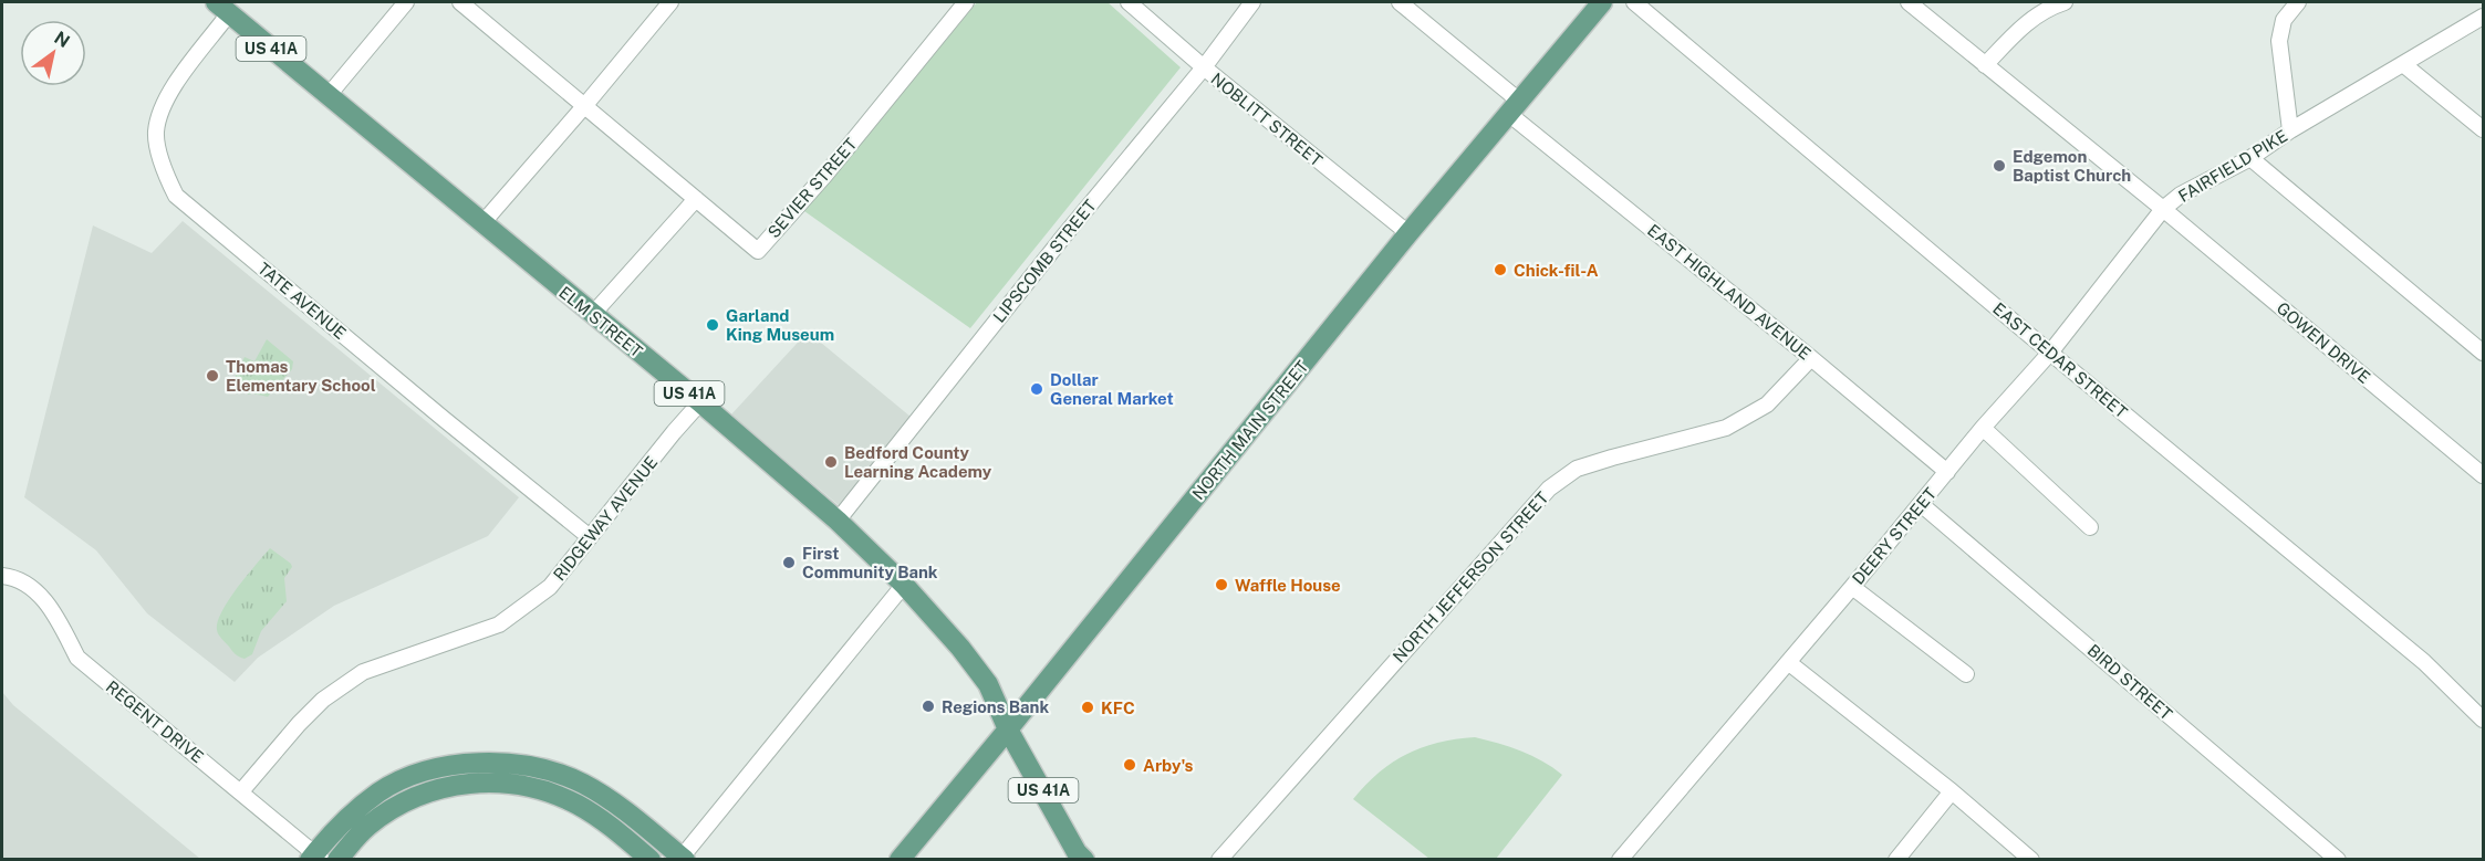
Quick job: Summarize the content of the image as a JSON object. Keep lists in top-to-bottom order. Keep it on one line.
{"streets":{"main road":["US 41A","ELM STREET","NORTH MAIN STREET"],"street":["NOBLITT STREET","FAIRFIELD PIKE","SEVIER STREET","LIPSCOMB STREET","EAST HIGHLAND AVENUE","TATE AVENUE","GOWEN DRIVE","EAST CEDAR STREET","RIDGEWAY AVENUE","DEERY STREET","NORTH JEFFERSON STREET","BIRD STREET","REGENT DRIVE"]},"crossings":[["US 41A","ELM STREET"],["US 41A","NORTH MAIN STREET"],["NOBLITT STREET","LIPSCOMB STREET"],["NOBLITT STREET","NORTH MAIN STREET"],["FAIRFIELD PIKE","GOWEN DRIVE"],["FAIRFIELD PIKE","DEERY STREET"],["LIPSCOMB STREET","ELM STREET"],["EAST HIGHLAND AVENUE","NORTH MAIN STREET"],["EAST HIGHLAND AVENUE","DEERY STREET"],["EAST HIGHLAND AVENUE","NORTH JEFFERSON STREET"],["TATE AVENUE","ELM STREET"],["TATE AVENUE","RIDGEWAY AVENUE"],["ELM STREET","NORTH MAIN STREET"],["ELM STREET","RIDGEWAY AVENUE"],["GOWEN DRIVE","DEERY STREET"],["EAST CEDAR STREET","DEERY STREET"],["RIDGEWAY AVENUE","REGENT DRIVE"],["DEERY STREET","BIRD STREET"]],"places":["Edgemon Baptist Church","Chick-fil-A","Garland King Museum","Thomas Elementary School","Dollar General Market","Bedford County Learning Academy","First Community Bank","Waffle House","Regions Bank","KFC","Arby's"],"north":"top right"}
